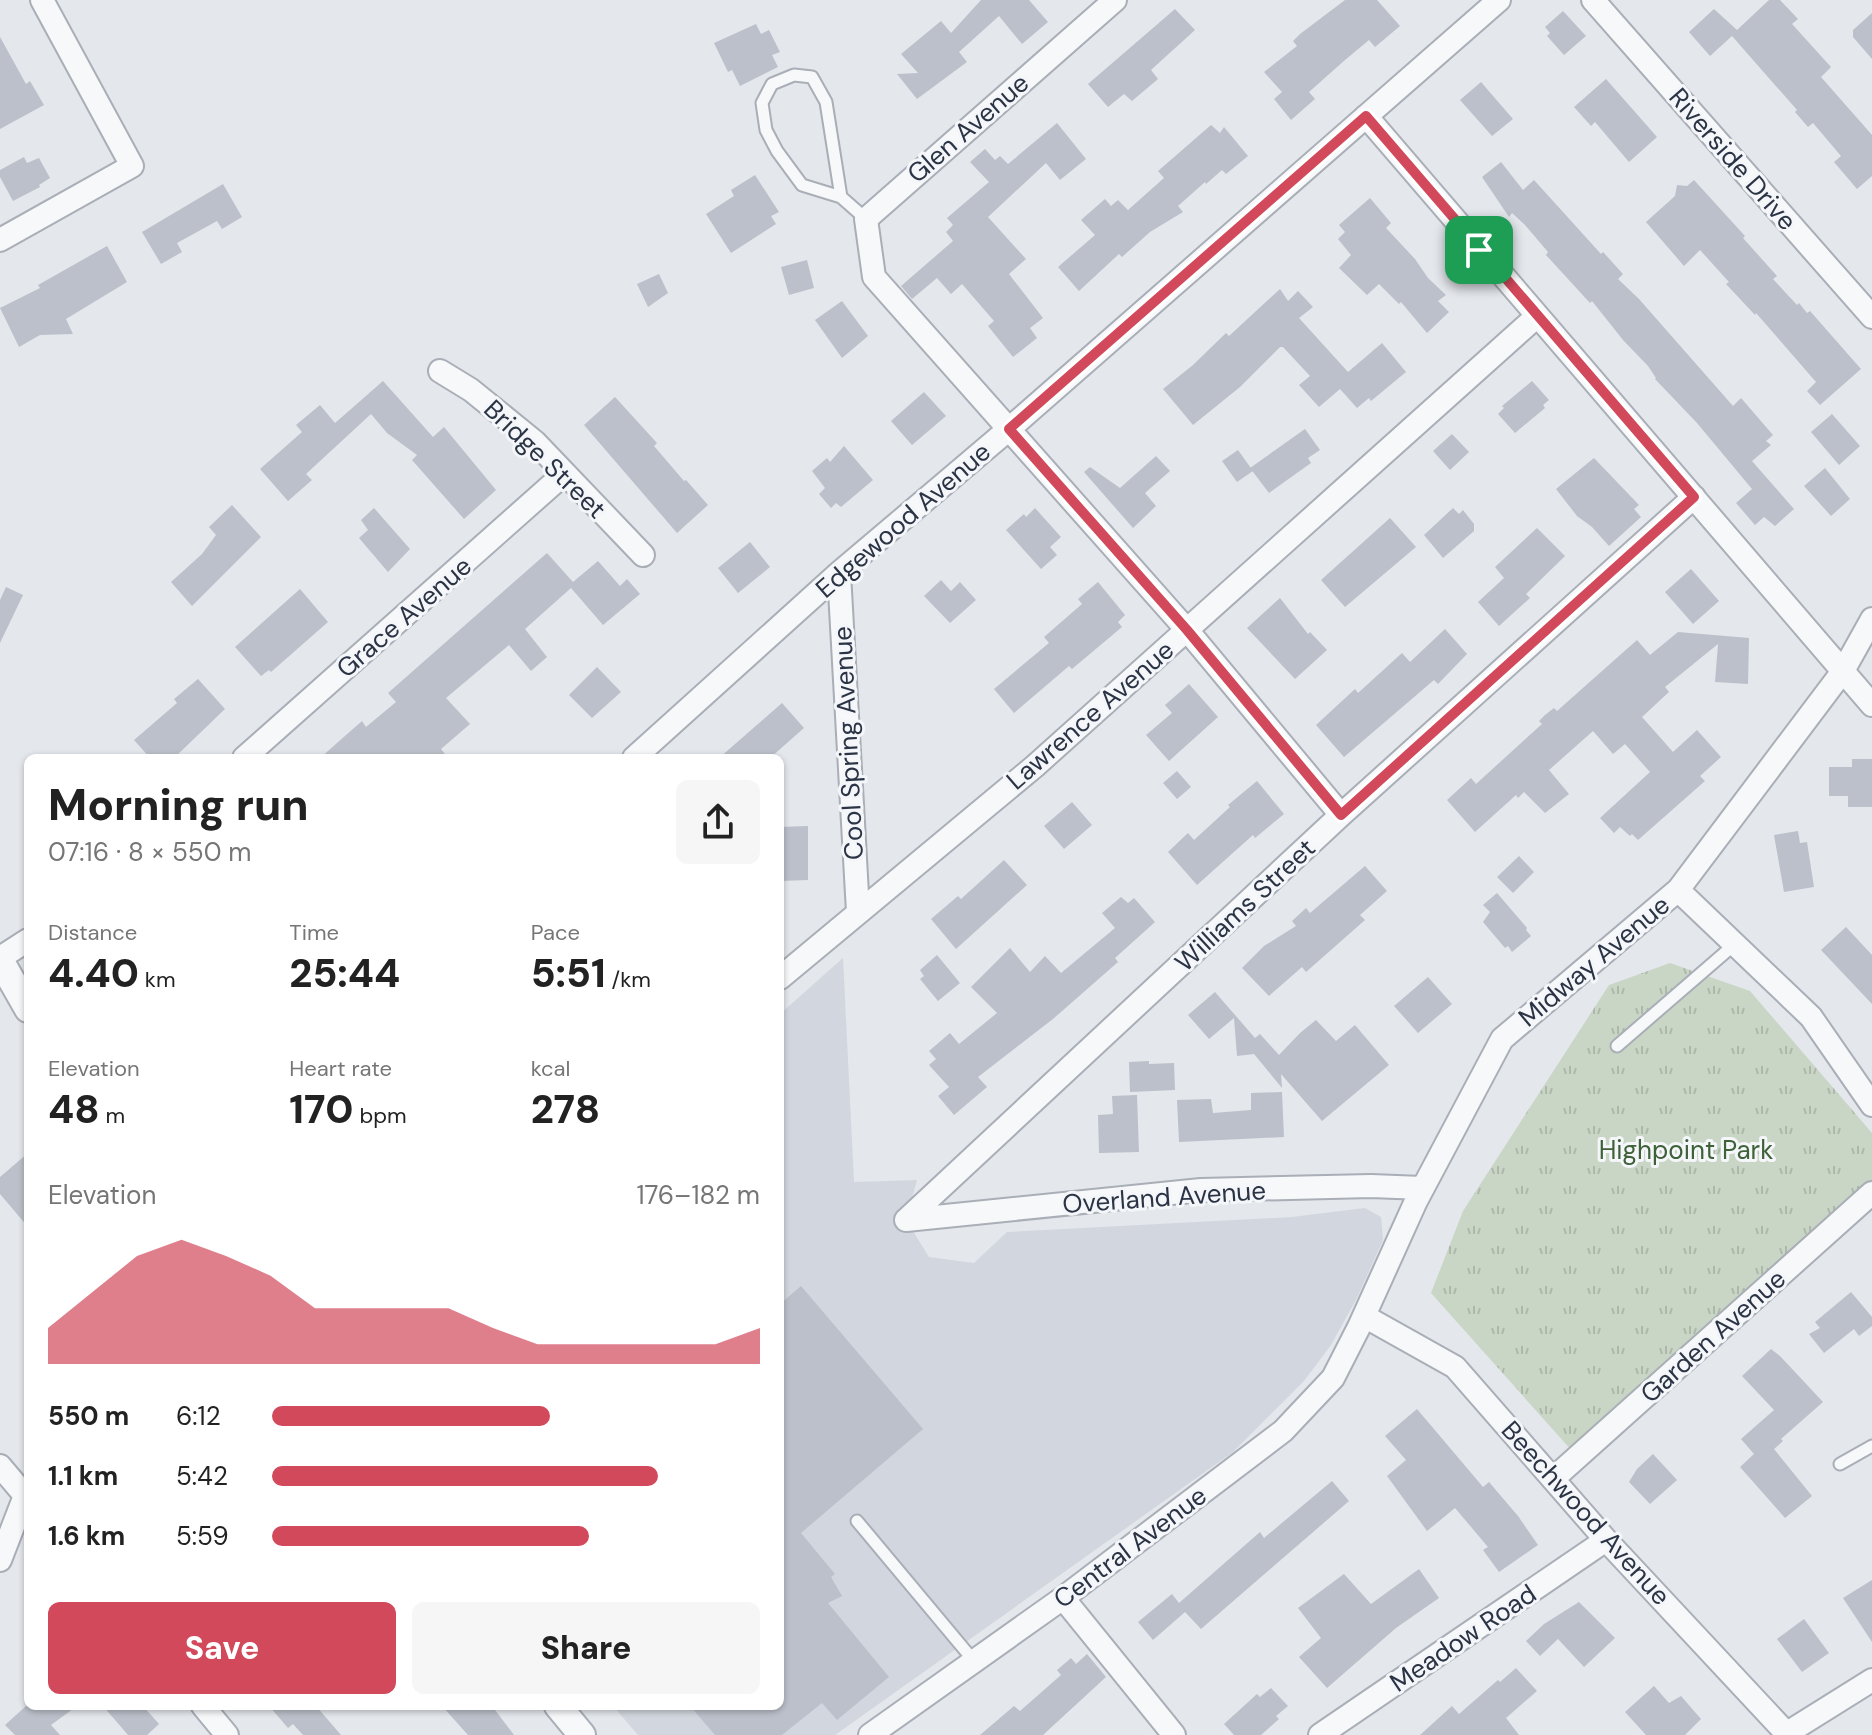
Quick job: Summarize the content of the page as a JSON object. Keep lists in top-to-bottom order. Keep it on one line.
{"streets":{"street":["Glen Avenue","Riverside Drive","Bridge Street","Edgewood Avenue","Grace Avenue","Lawrence Avenue","Cool Spring Avenue","Williams Street","Midway Avenue","Overland Avenue","Garden Avenue","Beechwood Avenue","Central Avenue","Meadow Road"]},"crossings":[["Bridge Street","Grace Avenue"],["Edgewood Avenue","Cool Spring Avenue"],["Lawrence Avenue","Cool Spring Avenue"],["Williams Street","Overland Avenue"],["Midway Avenue","Overland Avenue"],["Midway Avenue","Beechwood Avenue"],["Midway Avenue","Central Avenue"],["Garden Avenue","Beechwood Avenue"],["Beechwood Avenue","Central Avenue"],["Beechwood Avenue","Meadow Road"]],"parks":["Highpoint Park"],"page":{"heading":["Morning run","07:16 · 8 × 550 m"],"stats":[["Distance","4.40 km"],["Time","25:44"],["Pace","5:51 /km"],["Elevation","48 m"],["Heart rate","170 bpm"],["kcal","278"]],"chart":["Elevation","176–182 m"],"list":[{"name":"550 m","note":"6:12"},{"name":"1.1 km","note":"5:42"},{"name":"1.6 km","note":"5:59"}],"buttons":["Save","Share"]}}
